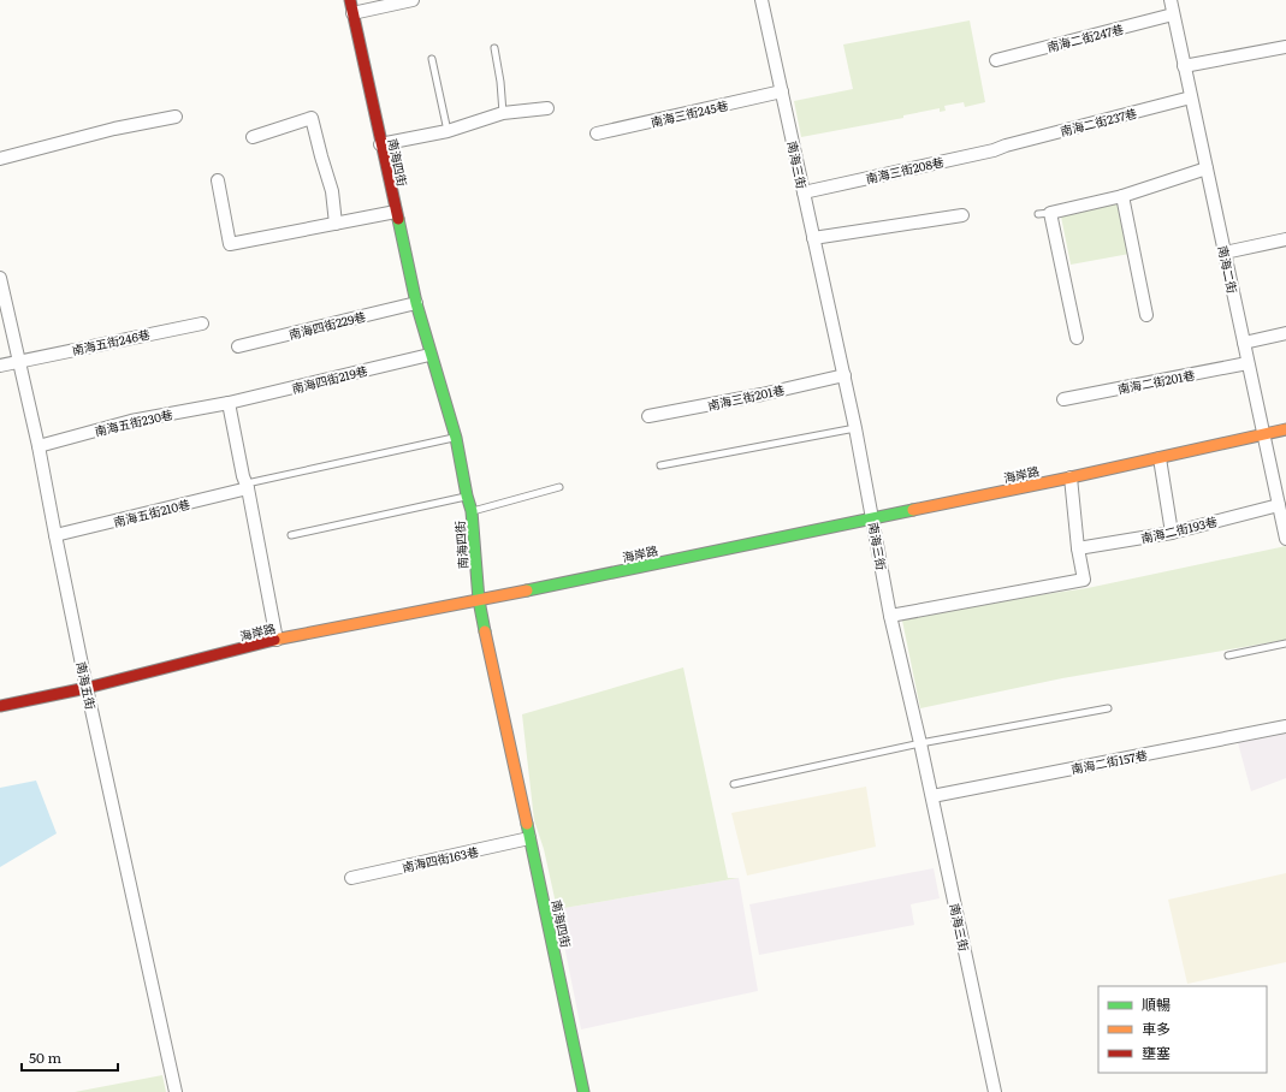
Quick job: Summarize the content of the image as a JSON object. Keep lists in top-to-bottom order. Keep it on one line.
{"streets":{"main road":["南海四街","海岸路"],"street":["南海二街247巷","南海三街245巷","南海二街237巷","南海三街","南海三街208巷","南海二街","南海四街229巷","南海五街246巷","南海四街219巷","南海二街201巷","南海三街201巷","南海五街230巷","南海五街210巷","南海二街193巷","南海五街","南海二街157巷","南海四街163巷"]},"crossings":[["南海二街247巷","南海二街"],["南海三街245巷","南海三街"],["南海二街237巷","南海三街208巷"],["南海二街237巷","南海二街"],["南海四街","南海四街229巷"],["南海四街","南海四街219巷"],["南海四街","海岸路"],["南海四街","南海四街163巷"],["南海三街","南海三街208巷"],["南海三街","南海三街201巷"],["南海三街","海岸路"],["南海三街","南海二街157巷"],["南海二街","南海二街201巷"],["南海二街","海岸路"],["南海二街","南海二街193巷"],["南海五街246巷","南海五街"],["南海四街219巷","南海五街230巷"],["南海五街230巷","南海五街"],["海岸路","南海五街"],["南海五街210巷","南海五街"]],"legend":["順暢","車多","壅塞"],"scale_bar":"50 m"}
